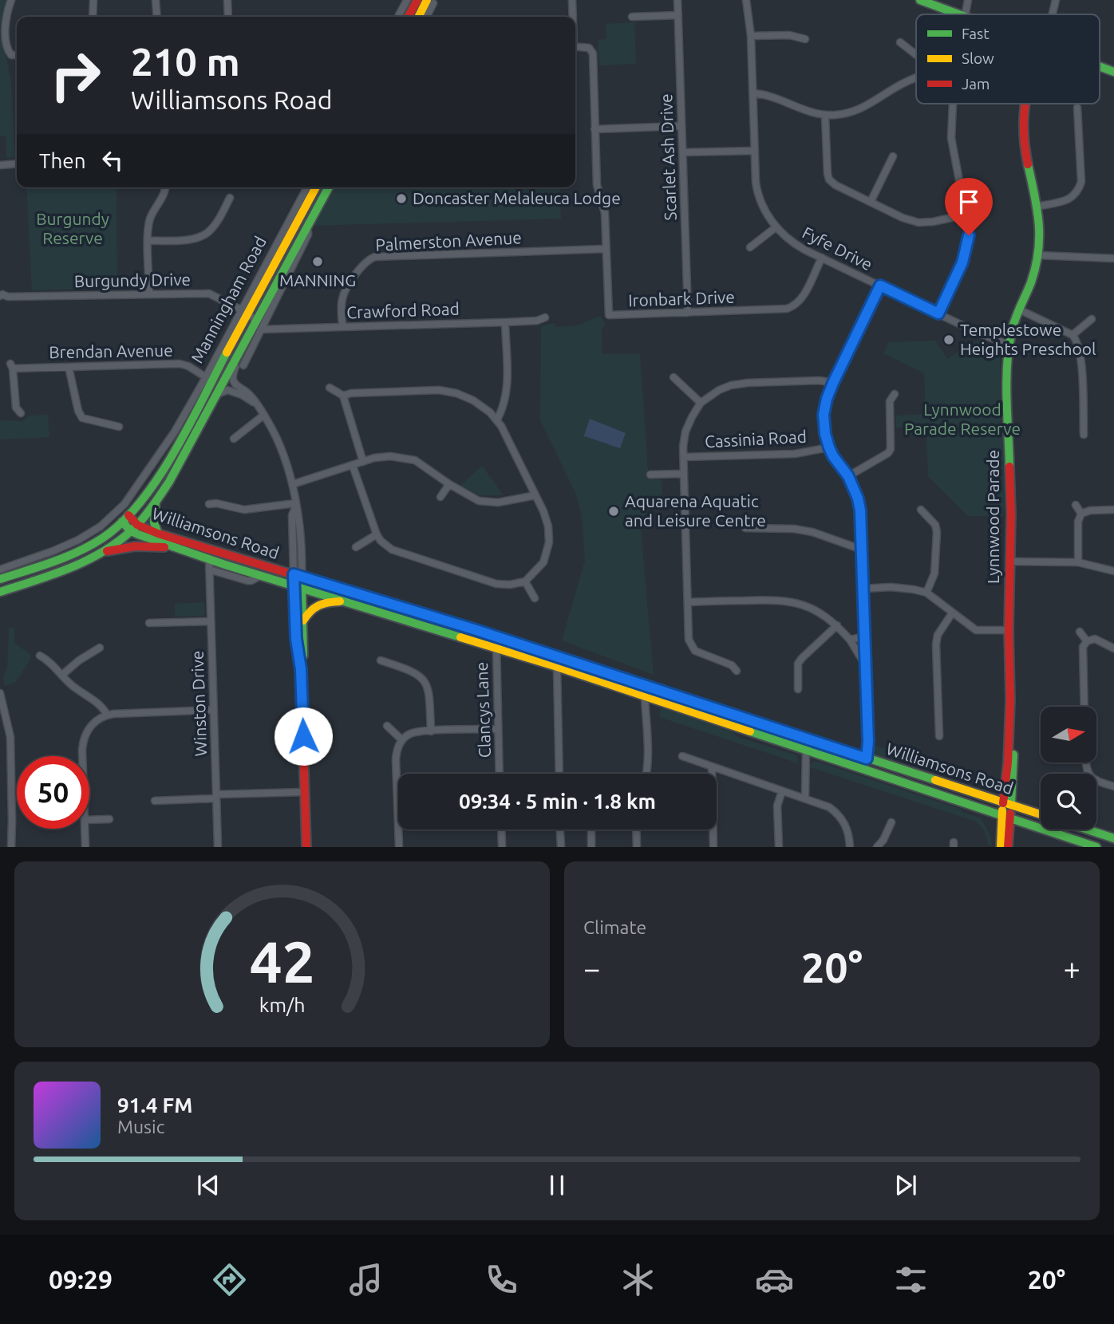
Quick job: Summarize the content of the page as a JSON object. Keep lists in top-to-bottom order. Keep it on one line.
{"streets":{"main road":["Manningham Road","Lynnwood Parade","Williamsons Road"],"street":["Scarlet Ash Drive","Palmerston Avenue","Fyfe Drive","Burgundy Drive","Ironbark Drive","Crawford Road","Brendan Avenue","Cassinia Road","Winston Drive","Clancys Lane"]},"crossings":[["Scarlet Ash Drive","Ironbark Drive"],["Palmerston Avenue","Ironbark Drive"],["Palmerston Avenue","Crawford Road"],["Fyfe Drive","Ironbark Drive"],["Fyfe Drive","Lynnwood Parade"],["Burgundy Drive","Manningham Road"],["Burgundy Drive","Crawford Road"],["Manningham Road","Crawford Road"],["Manningham Road","Brendan Avenue"],["Manningham Road","Williamsons Road"],["Lynnwood Parade","Williamsons Road"],["Williamsons Road","Winston Drive"],["Williamsons Road","Clancys Lane"]],"parks":["Burgundy Reserve","Lynnwood Parade Reserve"],"places":["Doncaster Melaleuca Lodge","MANNING","Templestowe Heights Preschool","Aquarena Aquatic and Leisure Centre"],"legend":["Fast","Slow","Jam"],"north":"right","page":{"turn":["210 m","Williamsons Road"],"then":"Then","limit":"50","trip":"09:34 · 5 min · 1.8 km","tile":"Climate","heat":["−","20°","+"],"song":["91.4 FM","Music"],"tabs":["09:29","20°"],"gauge":["42","km/h"]}}
